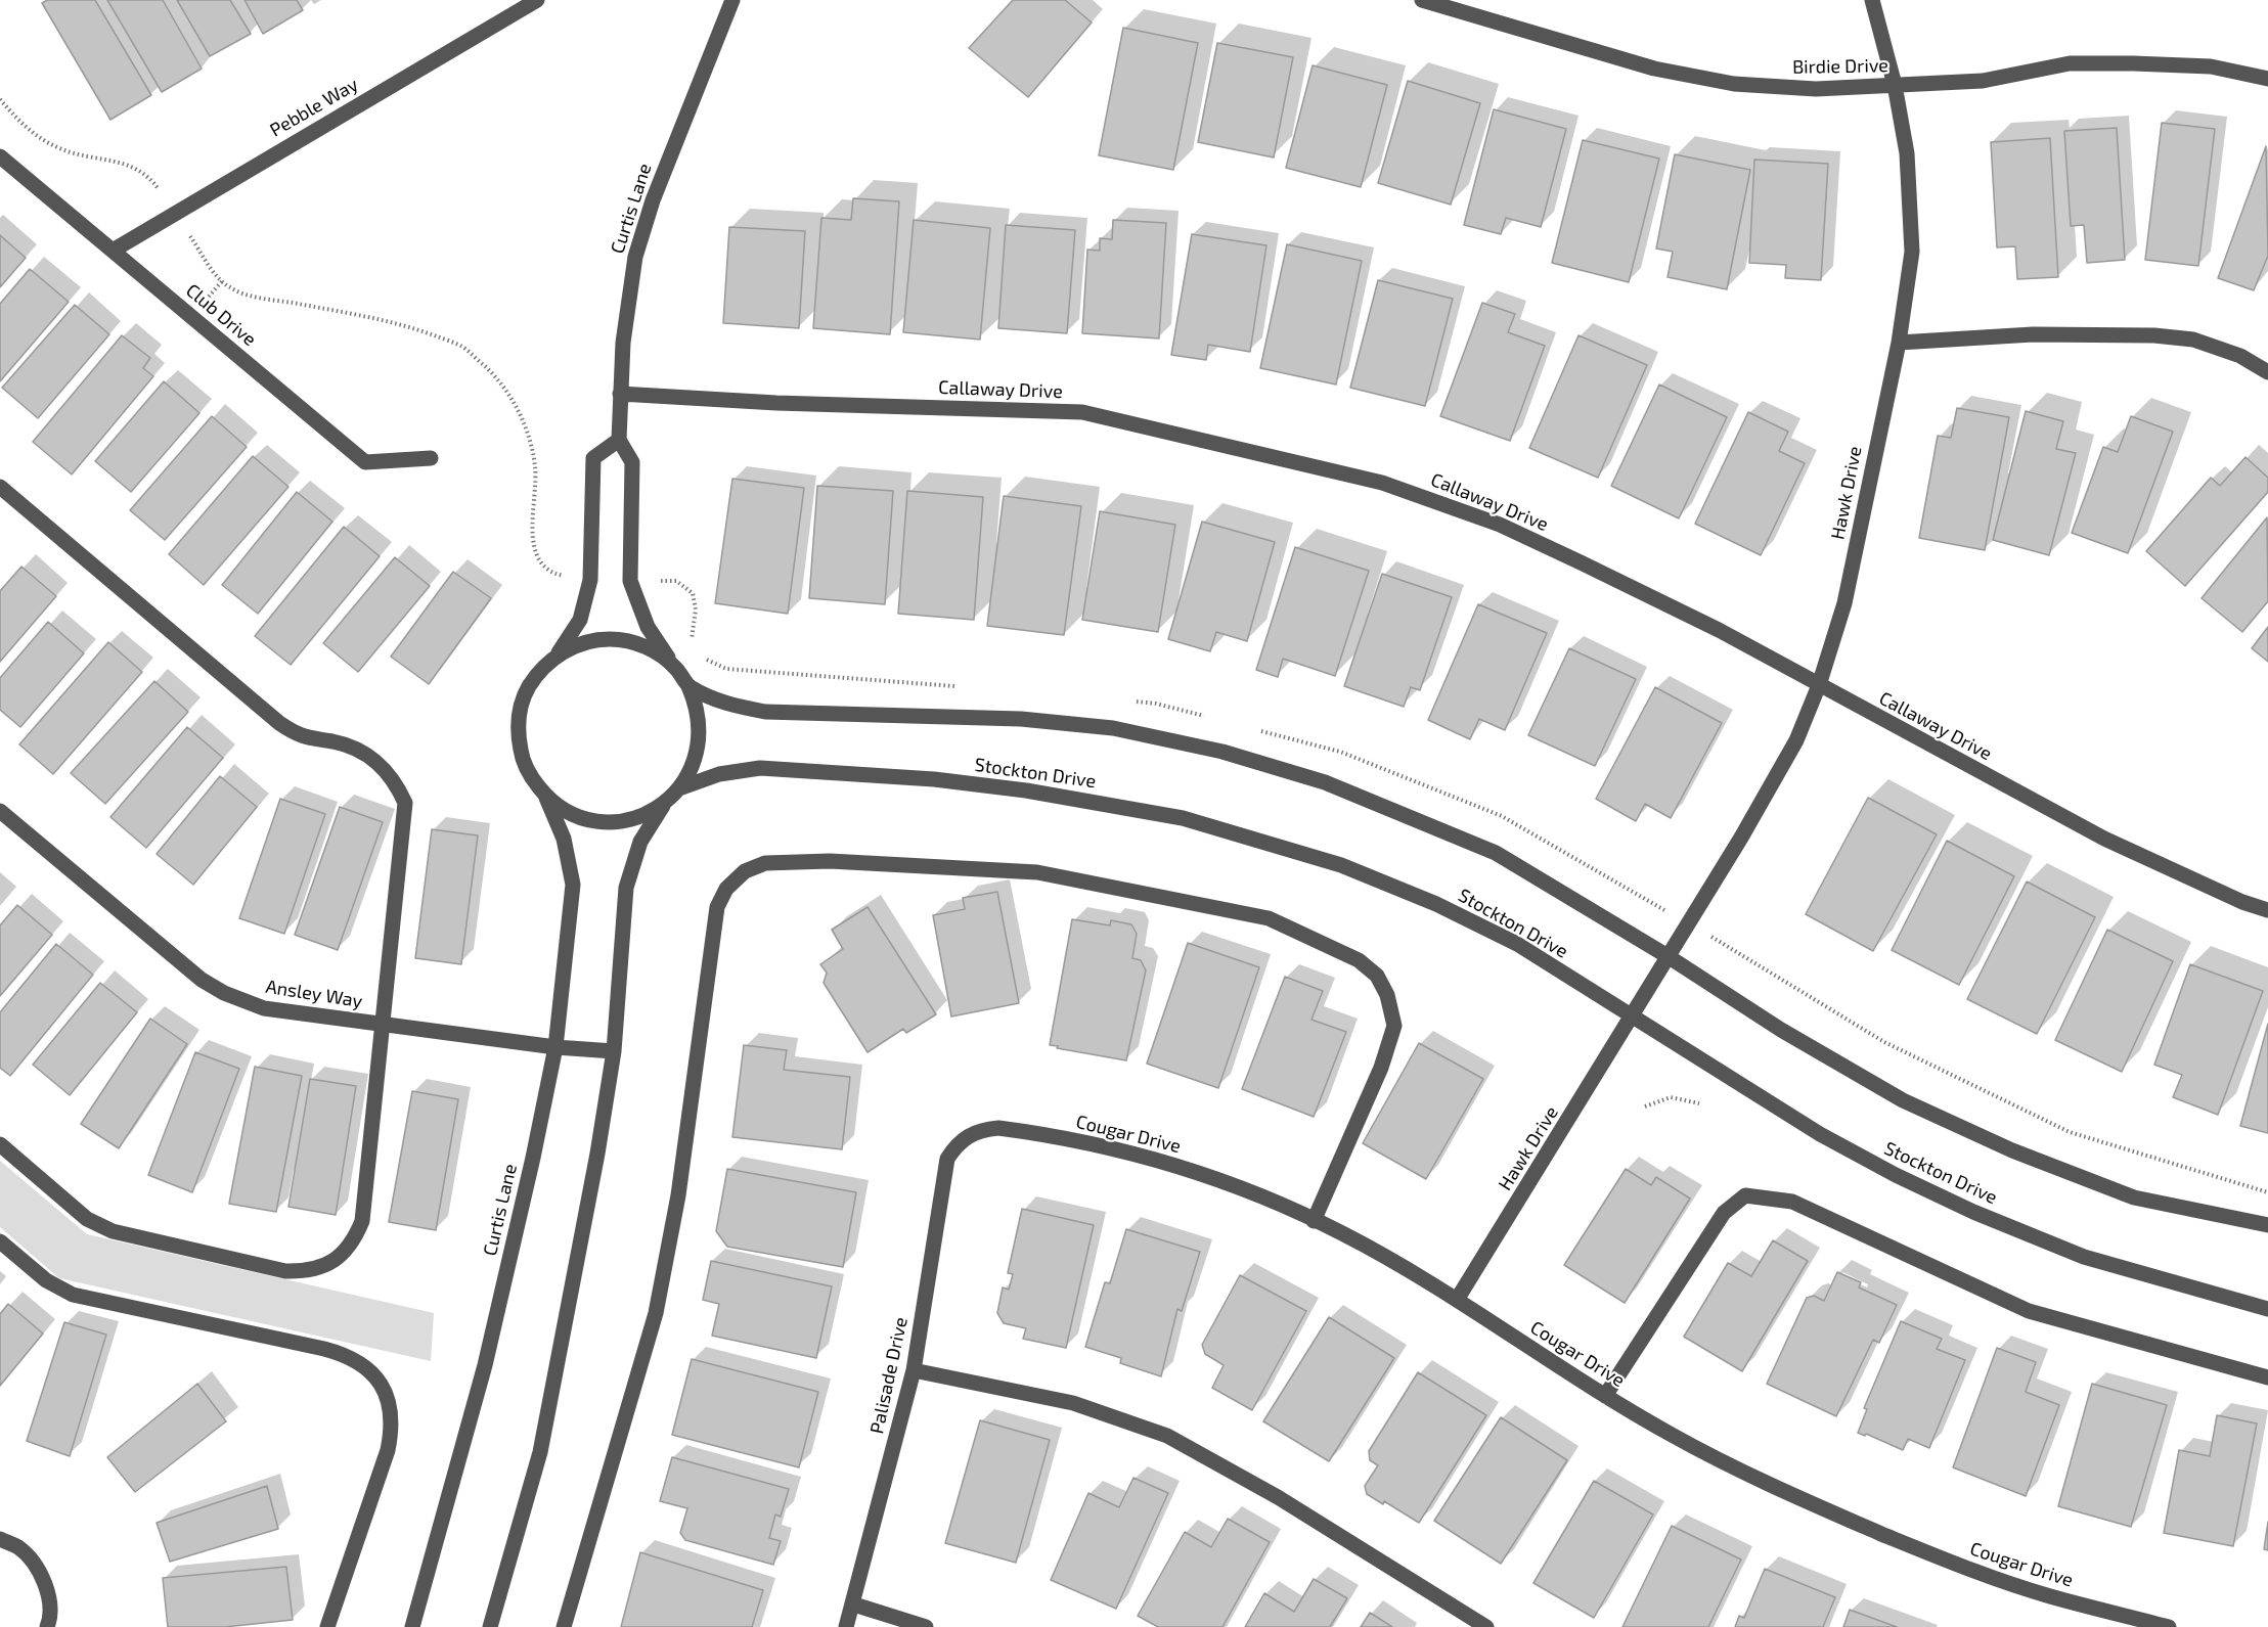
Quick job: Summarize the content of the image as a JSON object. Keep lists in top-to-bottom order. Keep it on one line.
{"streets":{"street":["Birdie Drive","Pebble Way","Curtis Lane","Club Drive","Callaway Drive","Hawk Drive","Stockton Drive","Ansley Way","Cougar Drive","Palisade Drive"]},"crossings":[["Birdie Drive","Hawk Drive"],["Pebble Way","Club Drive"],["Curtis Lane","Callaway Drive"],["Curtis Lane","Stockton Drive"],["Curtis Lane","Ansley Way"],["Callaway Drive","Hawk Drive"],["Hawk Drive","Stockton Drive"],["Hawk Drive","Cougar Drive"],["Cougar Drive","Palisade Drive"]]}
